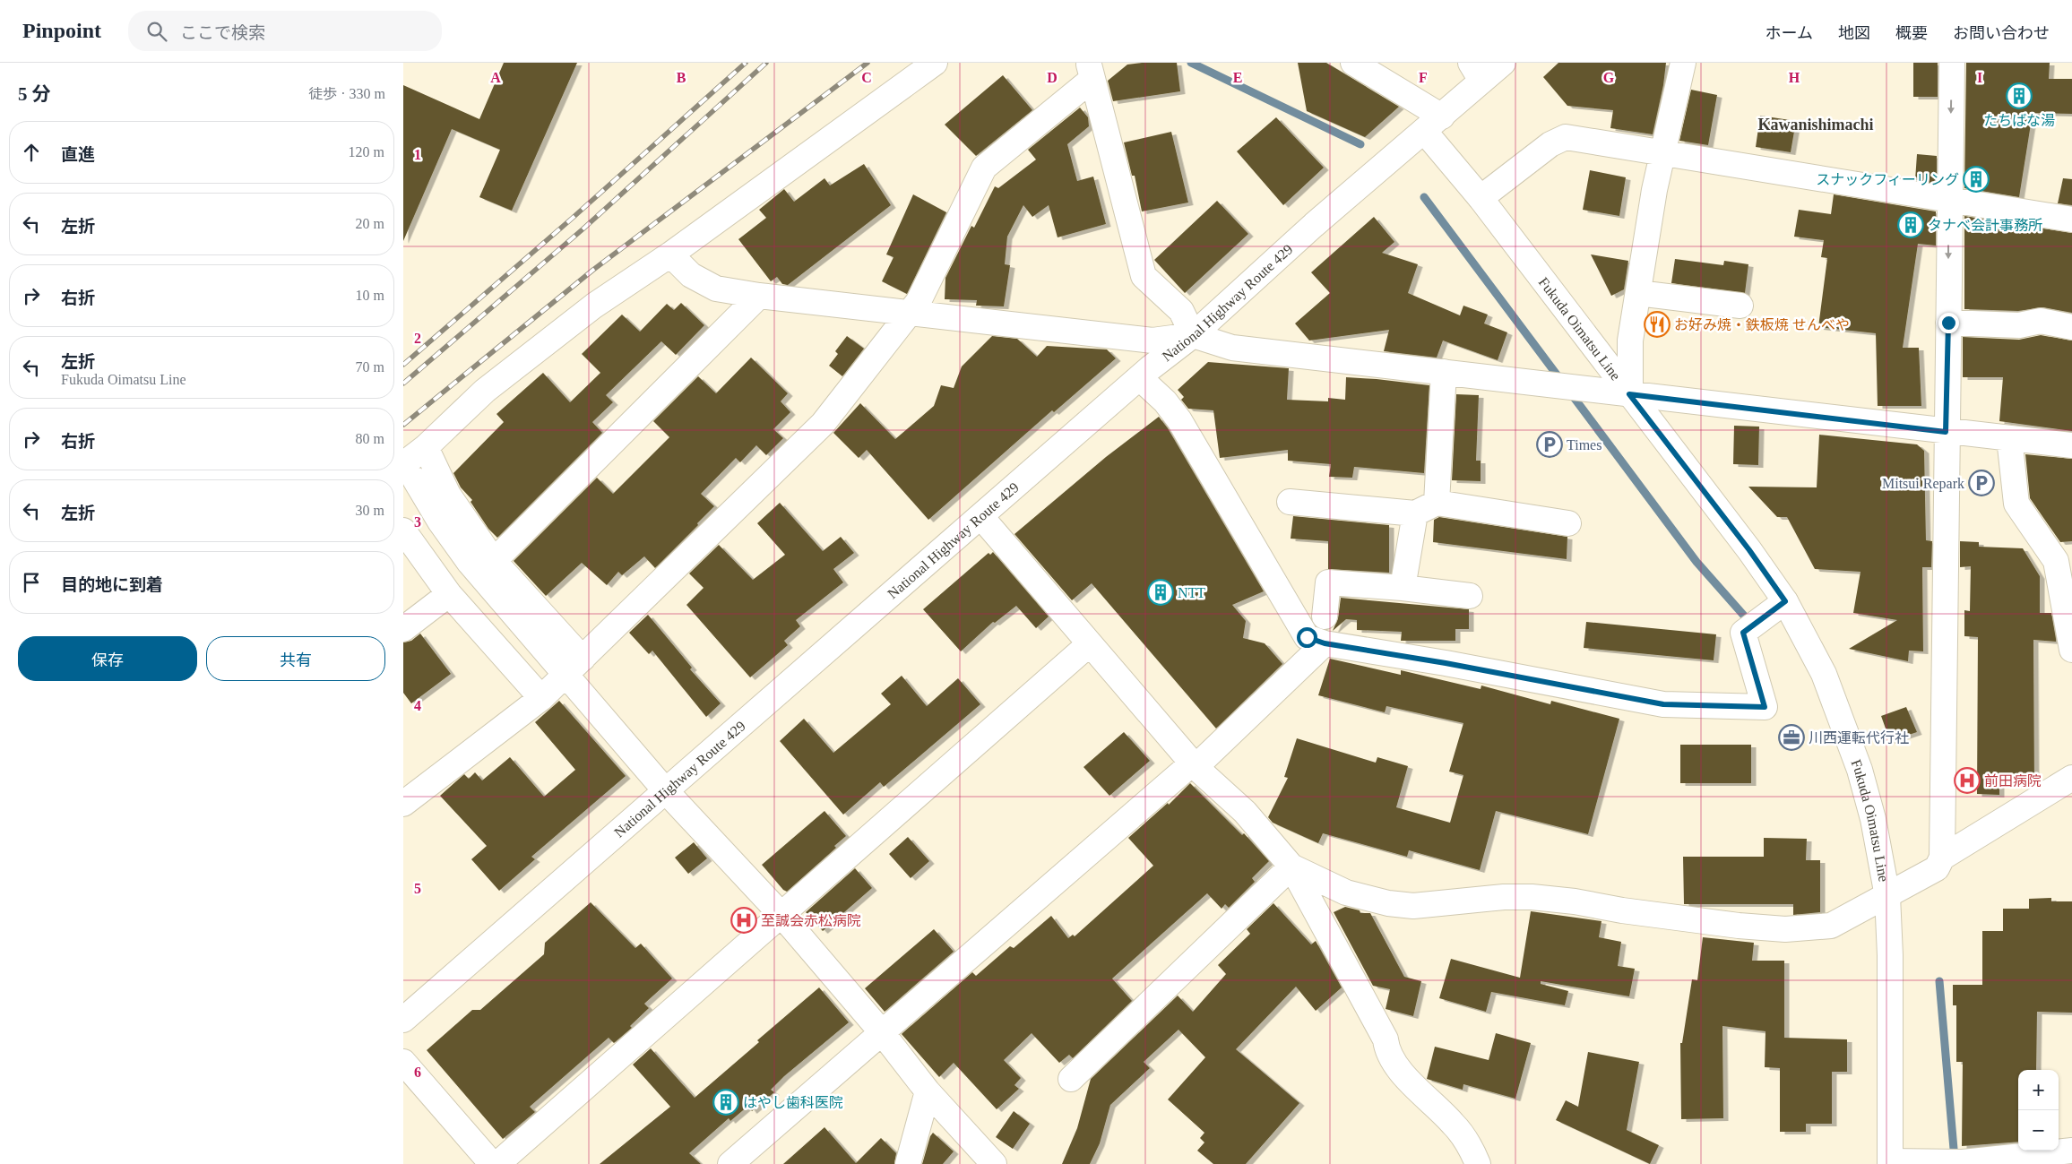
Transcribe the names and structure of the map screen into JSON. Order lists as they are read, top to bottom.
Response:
{
  "streets": {
    "main road": ["National Highway Route 429", "Fukuda Oimatsu Line"]
  },
  "crossings": [
    ["National Highway Route 429", "Fukuda Oimatsu Line"]
  ],
  "districts": ["Kawanishimachi"],
  "places": {
    "building": [
      "たちばな湯",
      "スナックフィーリング",
      "タナベ会計事務所",
      "NTT",
      "はやし歯科医院"
    ],
    "restaurant": ["お好み焼・鉄板焼 せんべや"],
    "parking": ["Times", "Mitsui Repark"],
    "office": ["川西運転代行社"],
    "hospital": ["前田病院", "至誠会赤松病院"]
  },
  "page": {
    "header": "Pinpoint",
    "search": "ここで検索",
    "nav": [
      "ホーム",
      "地図",
      "概要",
      "お問い合わせ"
    ],
    "heading": ["5 分", "徒歩 · 330 m"],
    "list": [
      ["直進", "120 m"],
      ["左折", "20 m"],
      ["右折", "10 m"],
      ["左折", "Fukuda Oimatsu Line", "70 m"],
      ["右折", "80 m"],
      ["左折", "30 m"],
      "目的地に到着"
    ],
    "buttons": ["保存", "共有"],
    "map_buttons": ["+", "−"]
  },
  "grid": {
    "columns": [
      "A",
      "B",
      "C",
      "D",
      "E",
      "F",
      "G",
      "H",
      "I"
    ],
    "rows": [
      "1",
      "2",
      "3",
      "4",
      "5",
      "6"
    ]
  }
}
